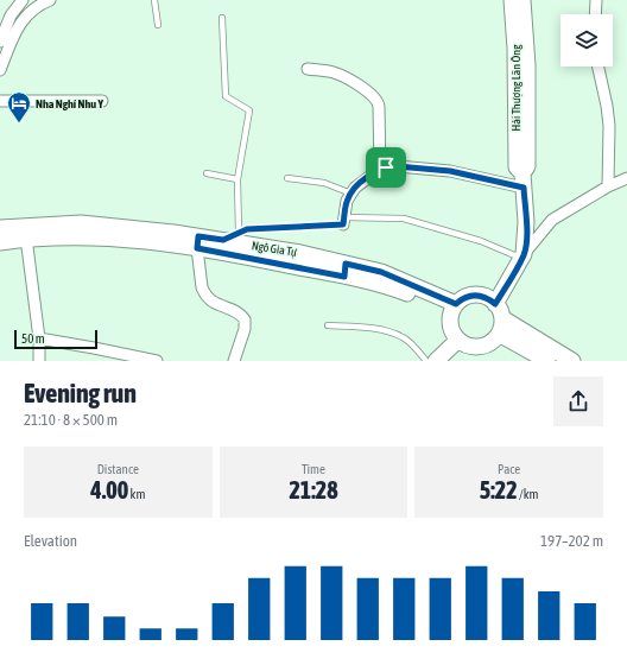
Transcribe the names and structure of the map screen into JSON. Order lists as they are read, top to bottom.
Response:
{
  "streets": {
    "main road": ["Hải Thượng Lãn Ông", "Ngô Gia Tự"]
  },
  "crossings": [
    ["Hải Thượng Lãn Ông", "Ngô Gia Tự"]
  ],
  "places": {
    "hotel": ["Nha Nghí Nhu Y"]
  },
  "scale_bar": "50 m",
  "page": {
    "scale": "50 m",
    "heading": ["Evening run", "21:10 · 8 × 500 m"],
    "stats": [
      ["Distance", "4.00 km"],
      ["Time", "21:28"],
      ["Pace", "5:22 /km"]
    ],
    "chart": ["Elevation", "197–202 m"]
  }
}
